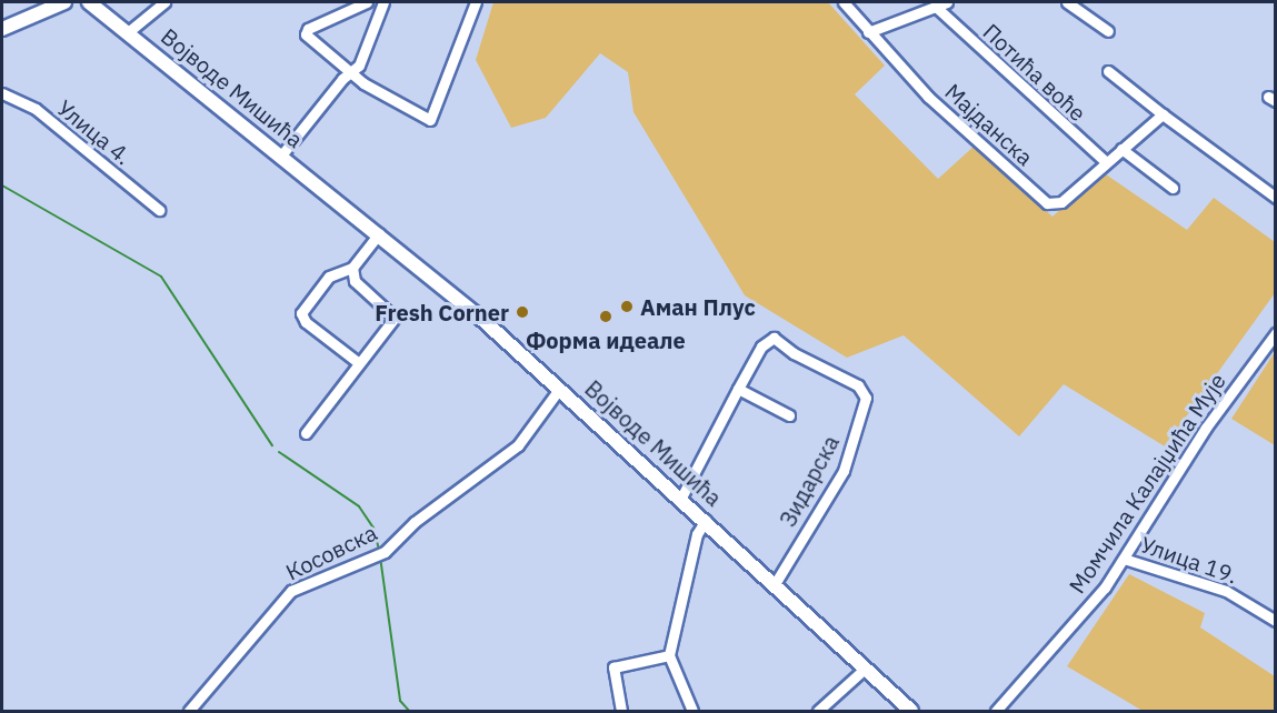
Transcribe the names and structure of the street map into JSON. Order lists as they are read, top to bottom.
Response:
{
  "streets": {
    "main road": ["Војводе Мишића"],
    "street": [
      "Потића воће",
      "Мајданска",
      "Улица 4.",
      "Зидарска",
      "Момчила Калајџића Мује",
      "Косовска",
      "Улица 19."
    ]
  },
  "crossings": [
    ["Потића воће", "Мајданска"],
    ["Војводе Мишића", "Зидарска"],
    ["Војводе Мишића", "Косовска"],
    ["Момчила Калајџића Мује", "Улица 19."]
  ],
  "places": ["Аман Плус", "Fresh Corner", "Форма идеале"]
}
